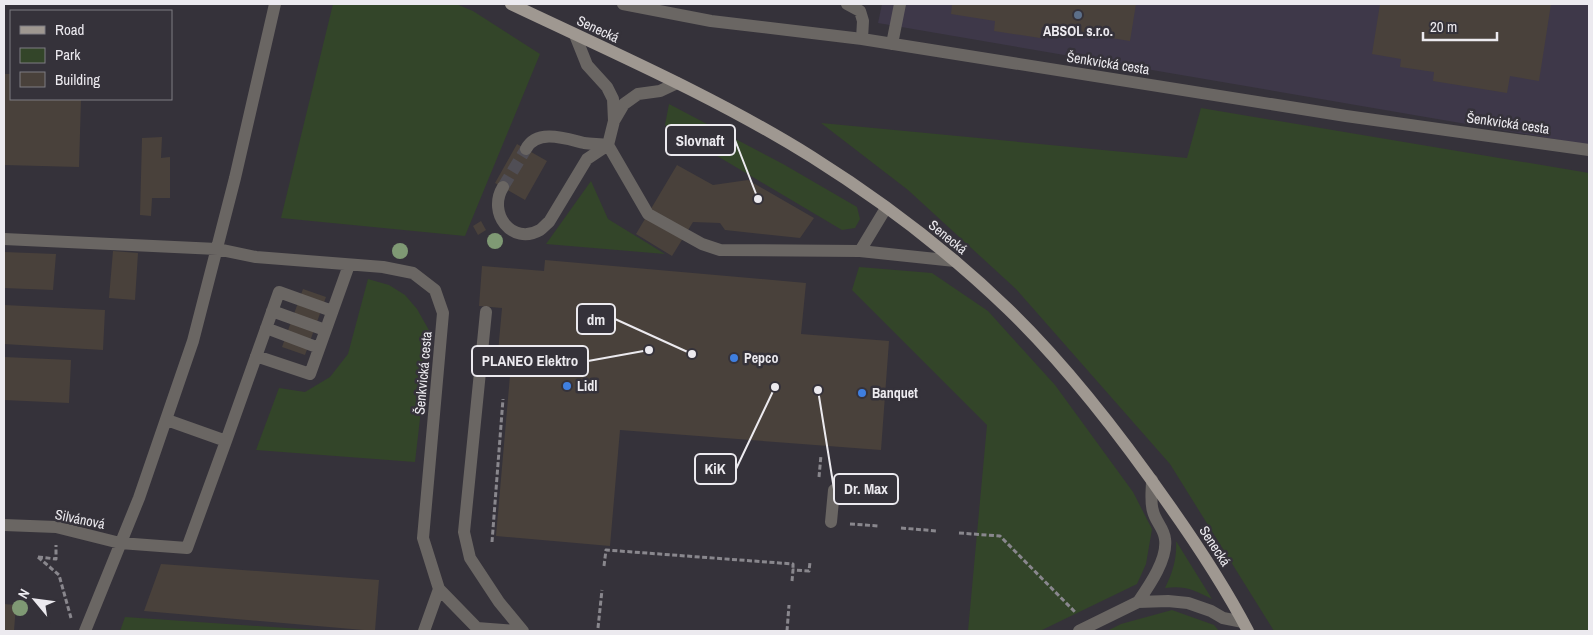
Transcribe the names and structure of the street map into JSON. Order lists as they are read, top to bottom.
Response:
{
  "streets": {
    "main road": ["Senecká"],
    "street": ["Šenkvická cesta", "Silvánová"]
  },
  "places": [
    "ABSOL s.r.o.",
    "Slovnaft",
    "PLANEO Elektro",
    "dm",
    "Pepco",
    "Lidl",
    "KiK",
    "Dr. Max",
    "Banquet"
  ],
  "legend": ["Road", "Park", "Building"],
  "scale_bar": "20 m",
  "north": "top left"
}
